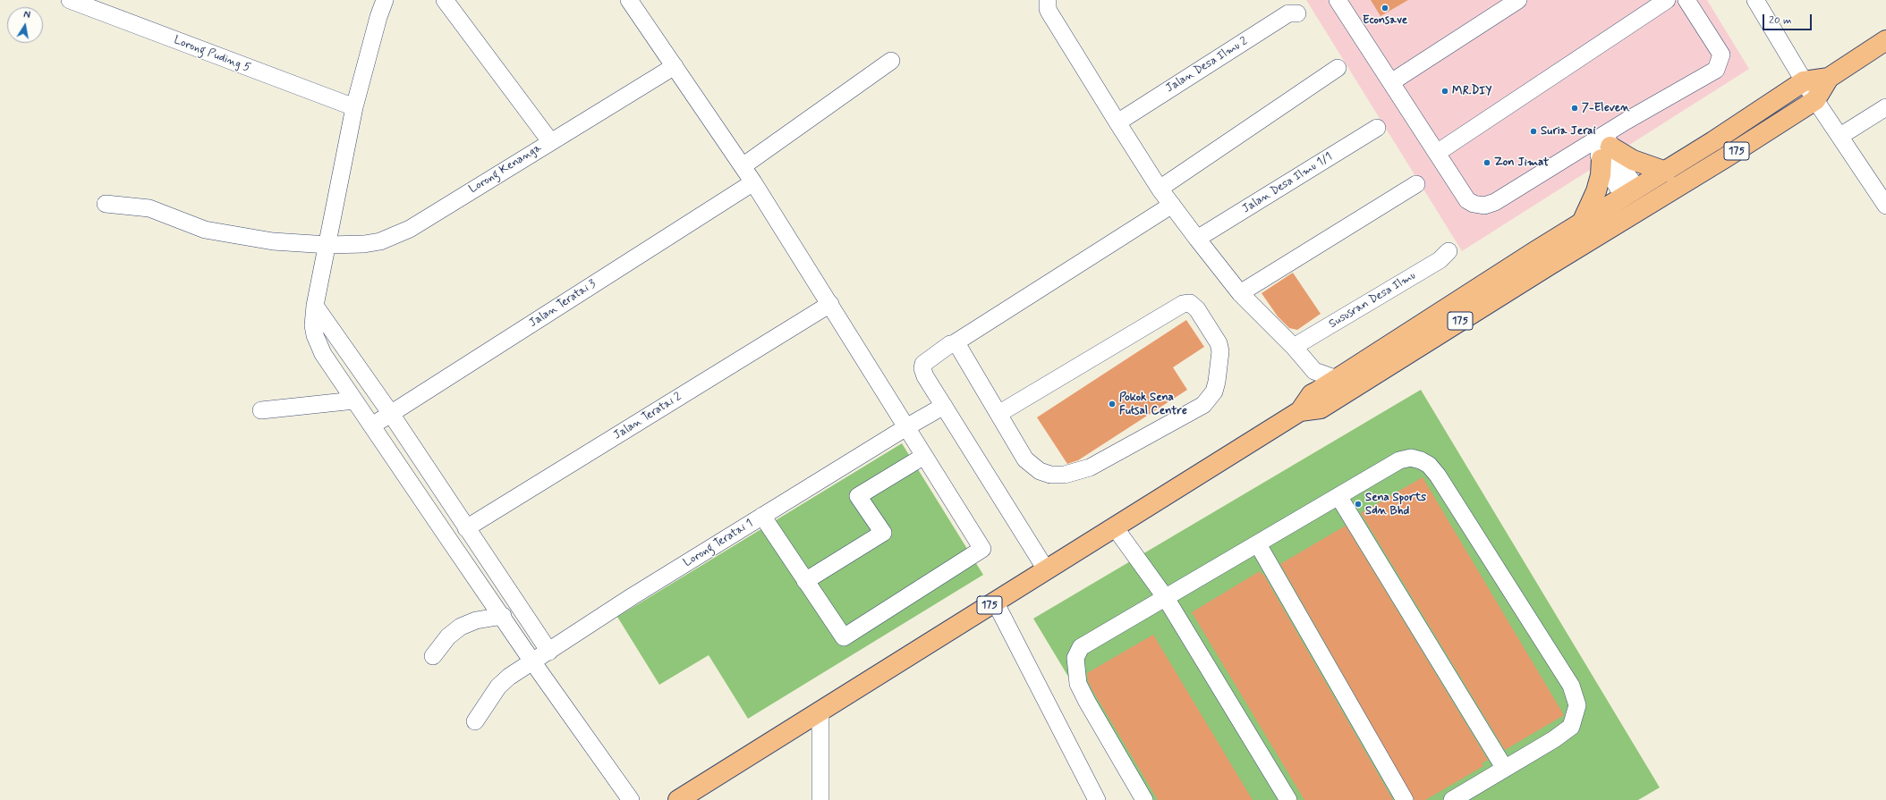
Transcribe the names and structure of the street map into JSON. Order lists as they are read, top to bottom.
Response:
{
  "streets": {
    "highway": ["175"],
    "street": [
      "Lorong Puding 5",
      "Jalan Desa Ilmu 2",
      "Lorong Kenanga",
      "Jalan Desa Ilmu 1/1",
      "Sususran Desa Ilmu",
      "Jalan Teratai 3",
      "Jalan Teratai 2",
      "Lorong Teratai 1"
    ]
  },
  "places": [
    "Econsave",
    "MR.DIY",
    "7-Eleven",
    "Suria Jerai",
    "Zon Jimat",
    "Pokok Sena Futsal Centre",
    "Sena Sports Sdn Bhd"
  ],
  "scale_bar": "20 m",
  "north": "top"
}
